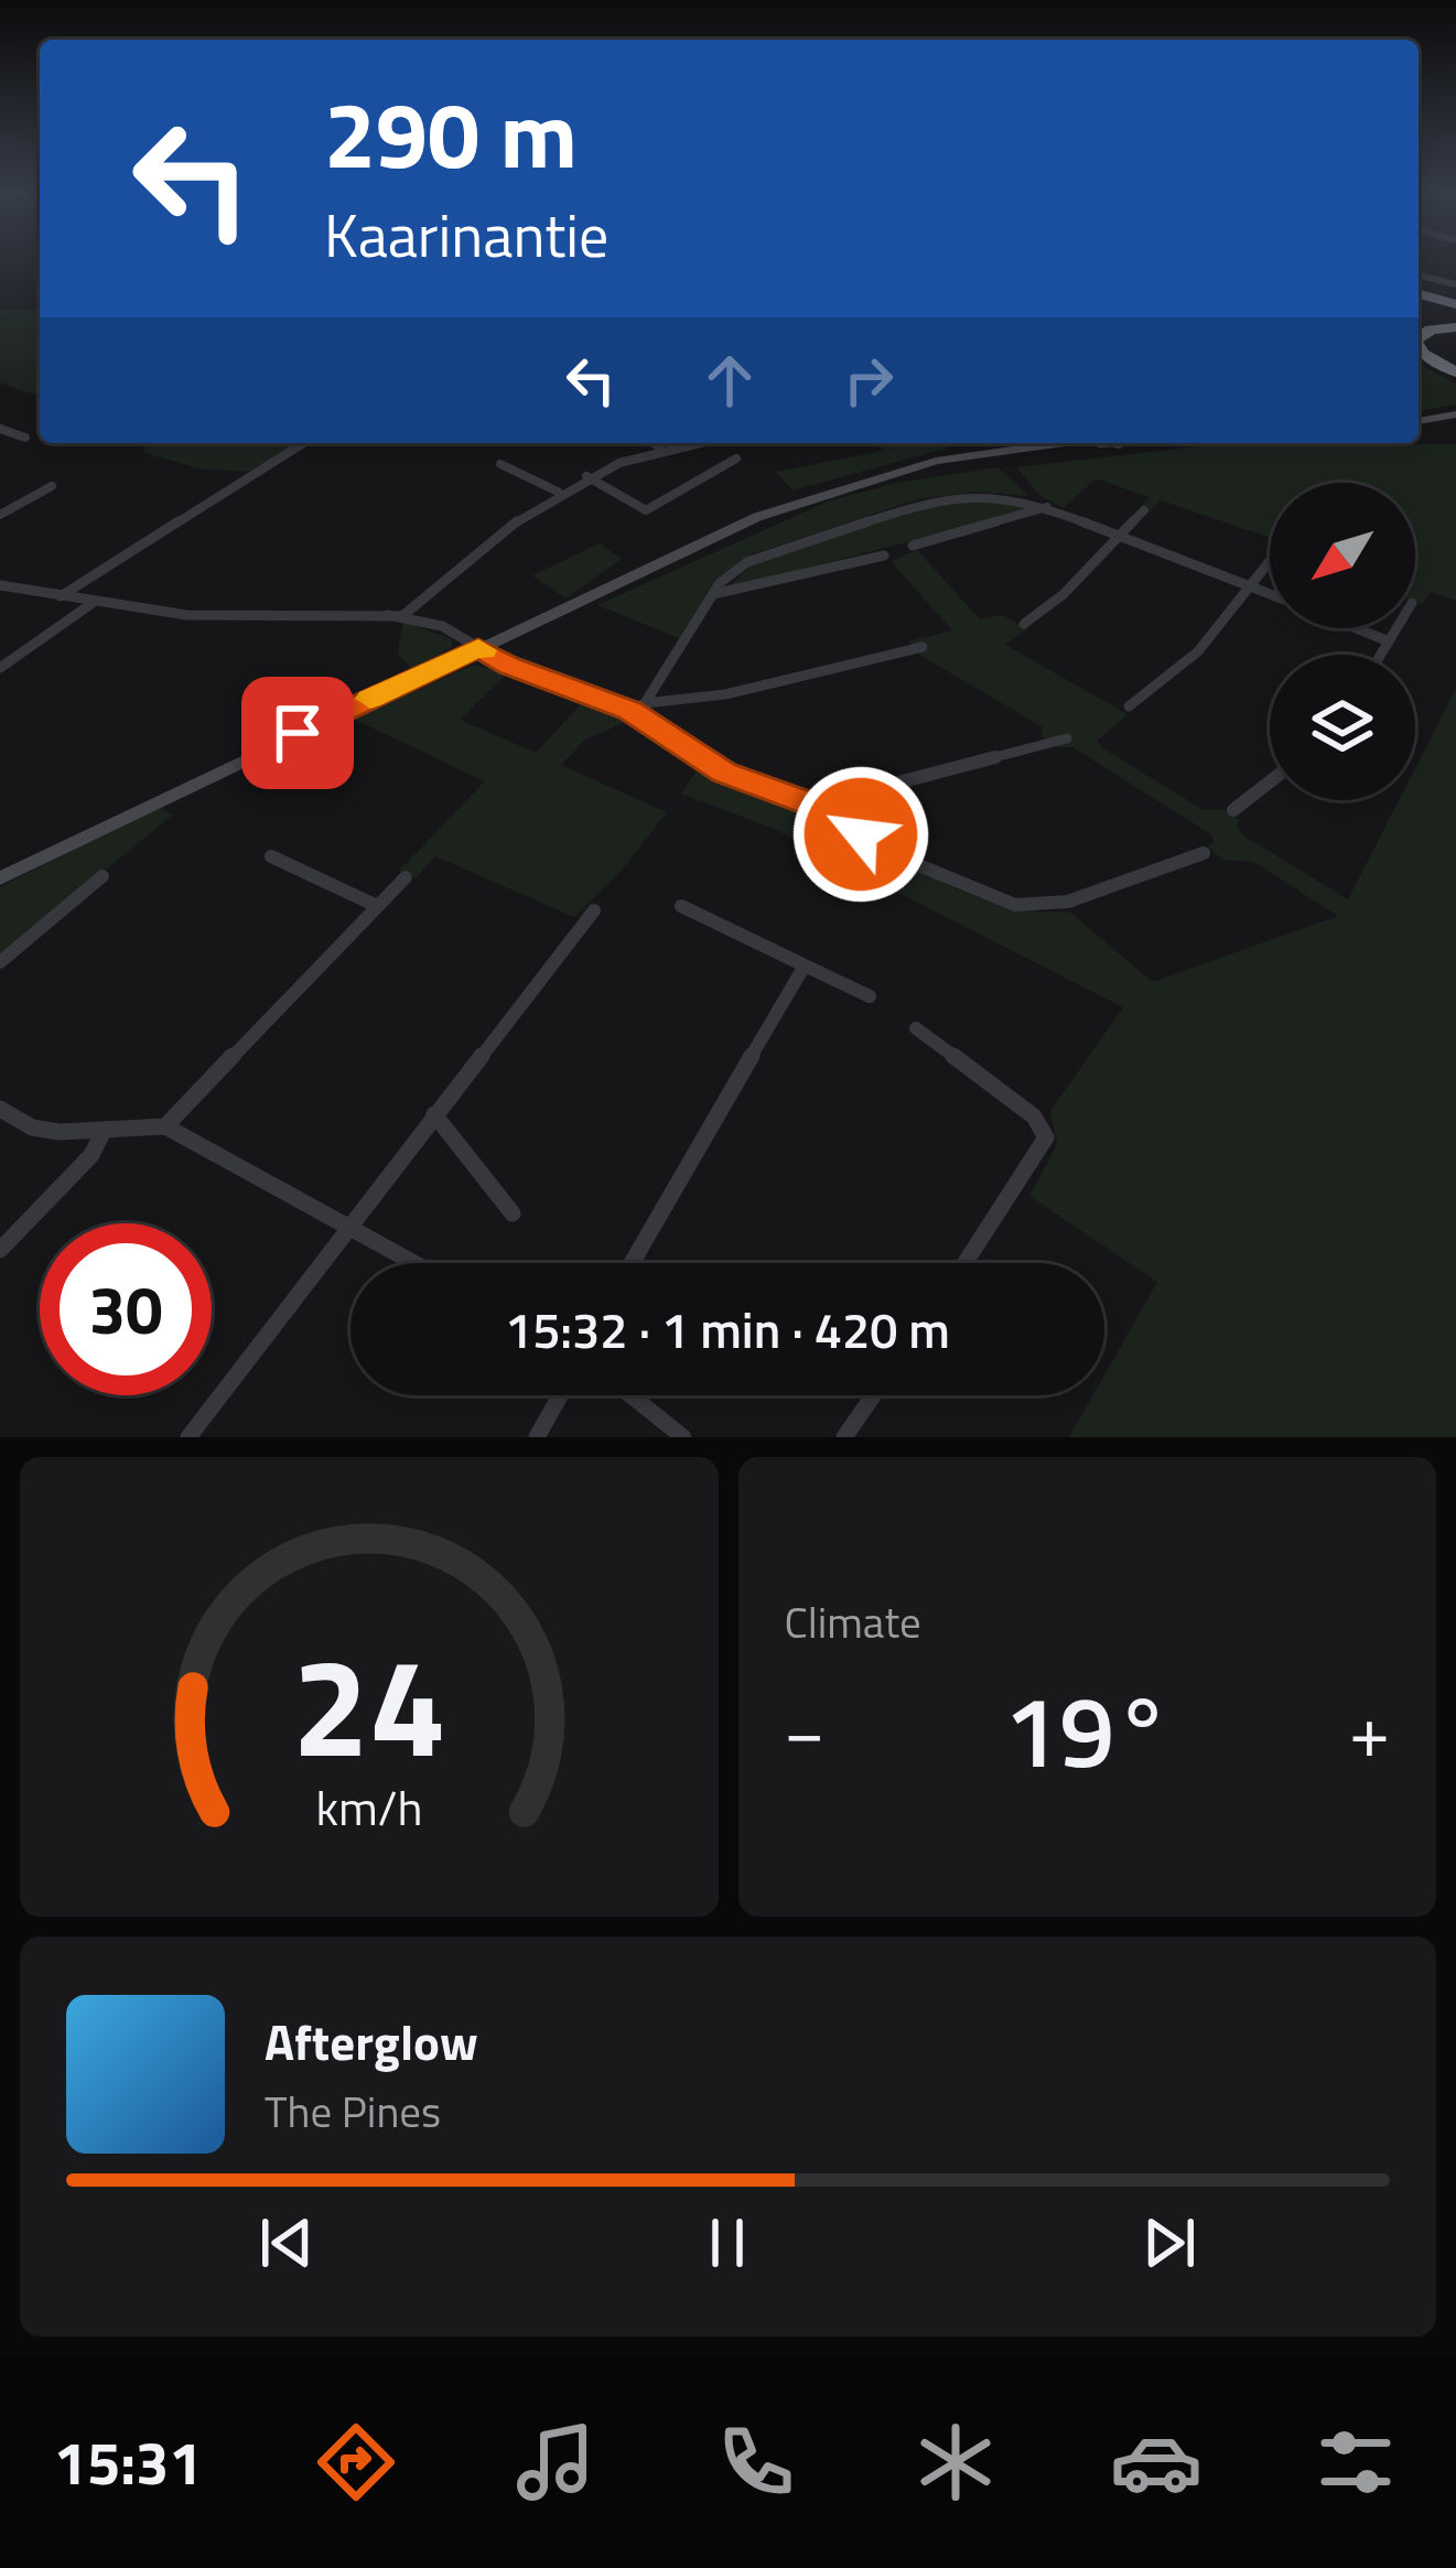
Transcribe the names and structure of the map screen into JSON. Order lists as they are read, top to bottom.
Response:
{
  "north": "bottom left",
  "page": {
    "turn": ["290 m", "Kaarinantie"],
    "limit": "30",
    "trip": "15:32 · 1 min · 420 m",
    "tile": "Climate",
    "heat": ["−", "19°", "+"],
    "song": ["Afterglow", "The Pines"],
    "tabs": "15:31",
    "gauge": ["24", "km/h"]
  }
}
